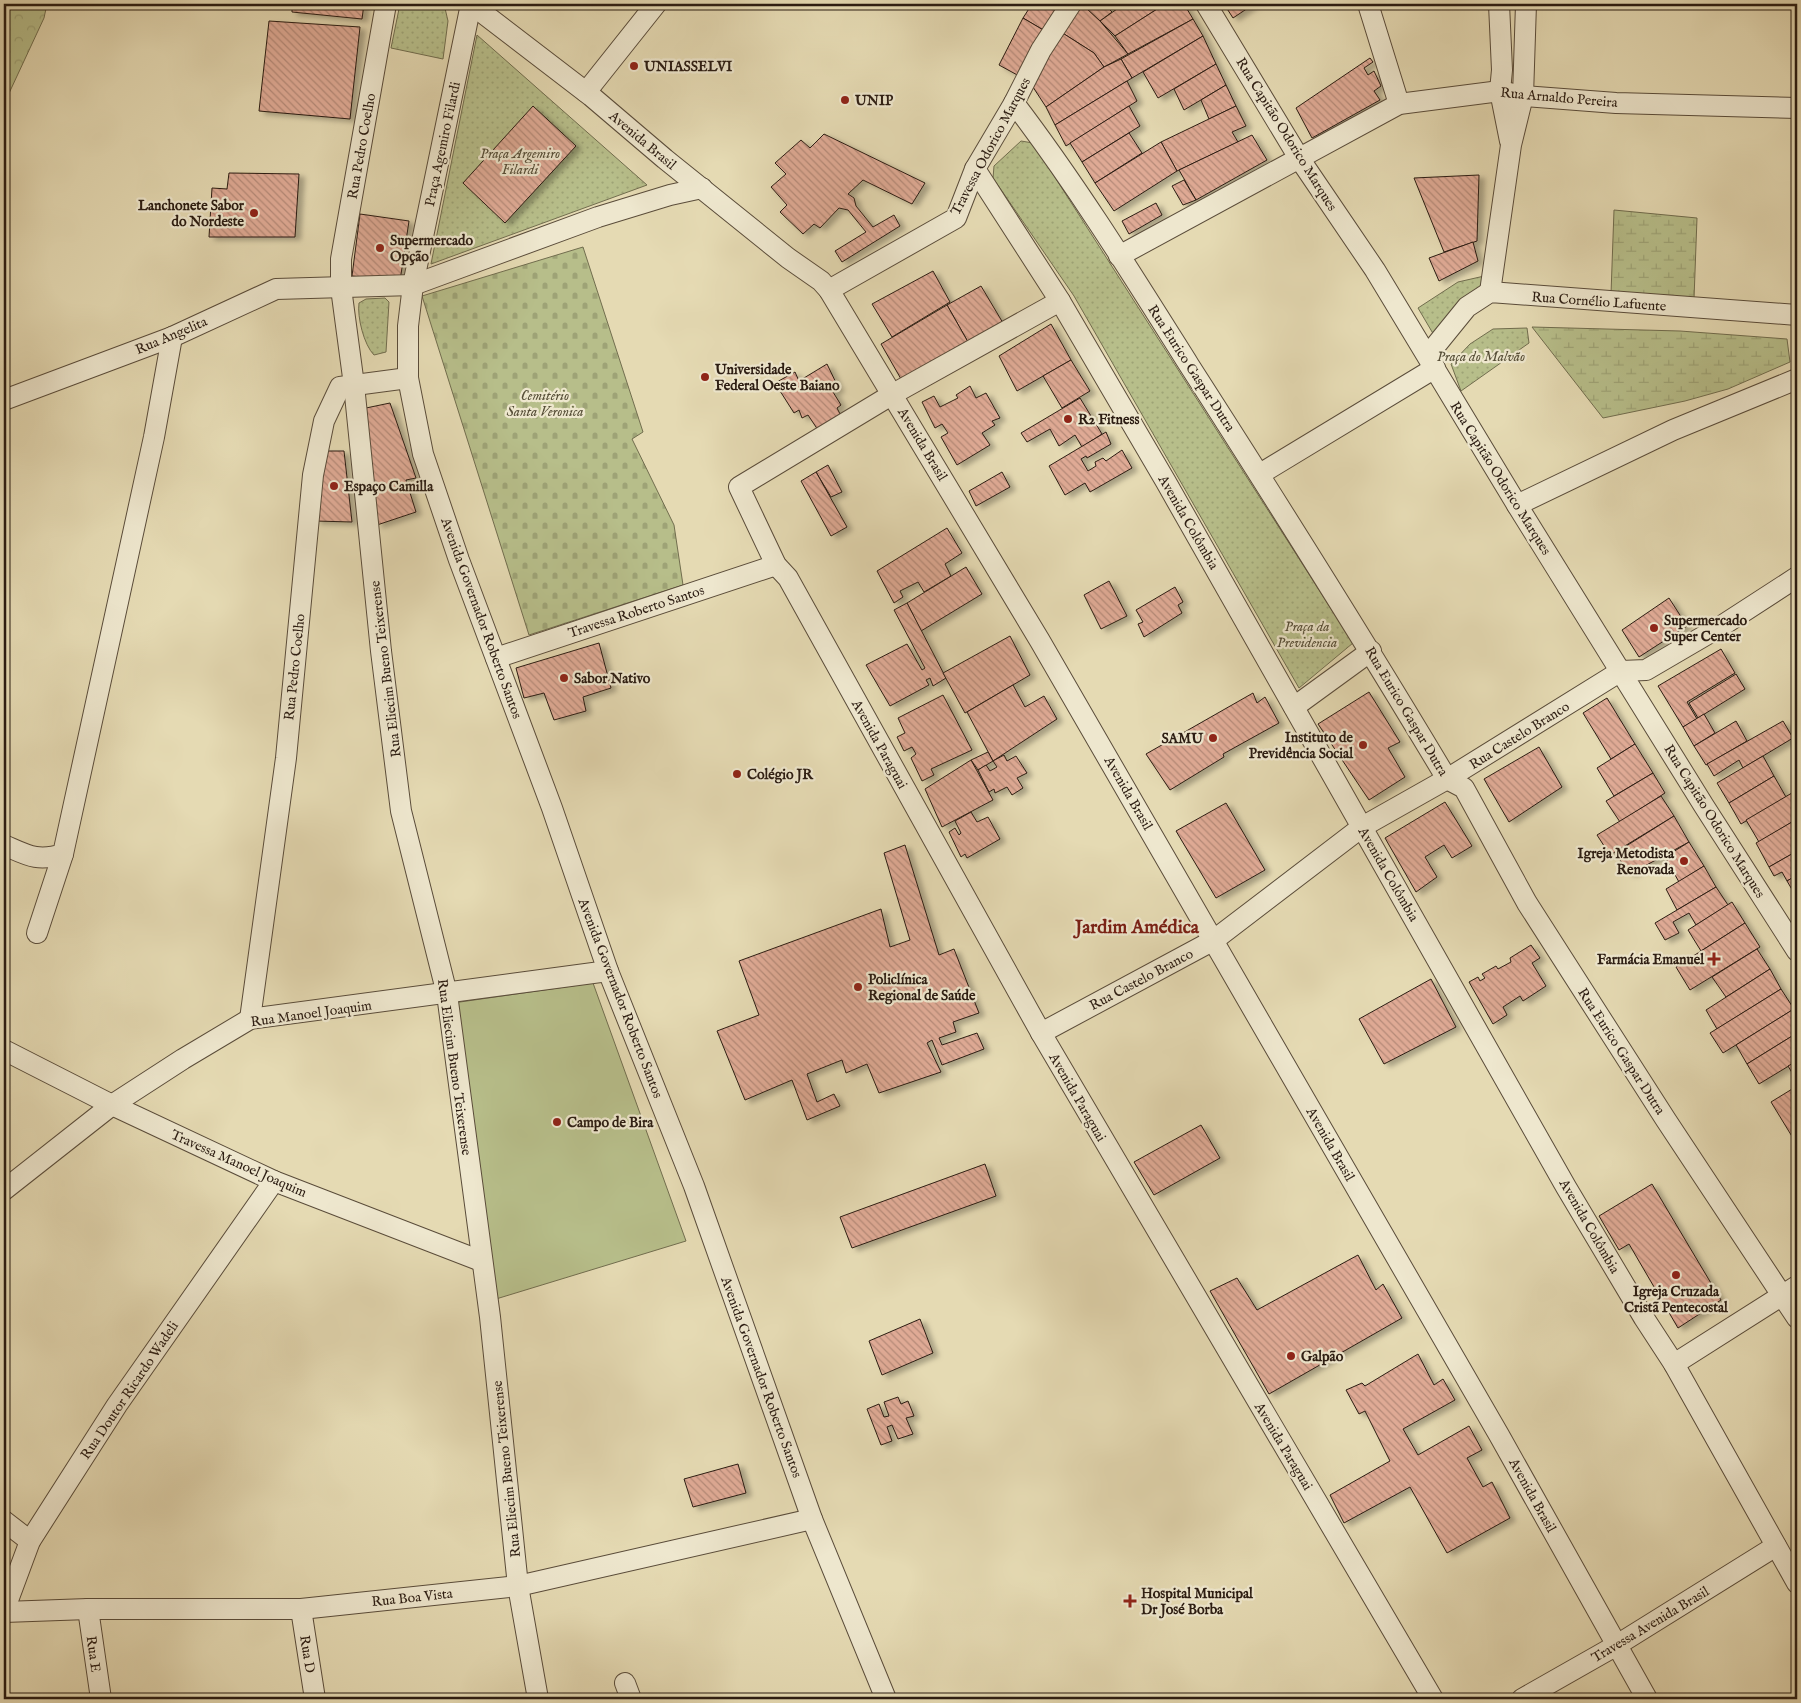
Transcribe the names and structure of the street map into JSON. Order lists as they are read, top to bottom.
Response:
{
  "streets": {
    "street": [
      "Rua Arnaldo Pereira",
      "Rua Capitão Odorico Marques",
      "Avenida Brasil",
      "Praça Agemiro Filardi",
      "Rua Pedro Coelho",
      "Travessa Odorico Marques",
      "Rua Cornélio Lafuente",
      "Rua Angelita",
      "Rua Eurico Gaspar Dutra",
      "Avenida Colômbia",
      "Travessa Roberto Santos",
      "Avenida Governador Roberto Santos",
      "Rua Eliecim Bueno Teixerense",
      "Rua Castelo Branco",
      "Avenida Paraguai",
      "Rua Manoel Joaquim",
      "Travessa Manoel Joaquim",
      "Rua Doutor Ricardo Wadeli",
      "Rua Boa Vista",
      "Travessa Avenida Brasil",
      "Rua E",
      "Rua D"
    ]
  },
  "crossings": [
    ["Rua Arnaldo Pereira", "Rua Capitão Odorico Marques"],
    ["Rua Arnaldo Pereira", "Rua Eurico Gaspar Dutra"],
    ["Rua Capitão Odorico Marques", "Rua Castelo Branco"],
    ["Avenida Brasil", "Praça Agemiro Filardi"],
    ["Avenida Brasil", "Travessa Odorico Marques"],
    ["Avenida Brasil", "Rua Angelita"],
    ["Avenida Brasil", "Rua Castelo Branco"],
    ["Avenida Brasil", "Avenida Paraguai"],
    ["Avenida Brasil", "Travessa Avenida Brasil"],
    ["Praça Agemiro Filardi", "Rua Angelita"],
    ["Praça Agemiro Filardi", "Avenida Governador Roberto Santos"],
    ["Rua Pedro Coelho", "Rua Angelita"],
    ["Rua Pedro Coelho", "Avenida Governador Roberto Santos"],
    ["Rua Pedro Coelho", "Rua Eliecim Bueno Teixerense"],
    ["Rua Pedro Coelho", "Rua Manoel Joaquim"],
    ["Travessa Odorico Marques", "Rua Eurico Gaspar Dutra"],
    ["Travessa Odorico Marques", "Avenida Colômbia"],
    ["Rua Angelita", "Avenida Governador Roberto Santos"],
    ["Rua Angelita", "Rua Eliecim Bueno Teixerense"],
    ["Rua Eurico Gaspar Dutra", "Rua Castelo Branco"],
    ["Avenida Colômbia", "Rua Castelo Branco"],
    ["Avenida Colômbia", "Travessa Avenida Brasil"],
    ["Travessa Roberto Santos", "Avenida Governador Roberto Santos"],
    ["Travessa Roberto Santos", "Avenida Paraguai"],
    ["Avenida Governador Roberto Santos", "Rua Manoel Joaquim"],
    ["Avenida Governador Roberto Santos", "Rua Boa Vista"],
    ["Rua Eliecim Bueno Teixerense", "Rua Manoel Joaquim"],
    ["Rua Eliecim Bueno Teixerense", "Travessa Manoel Joaquim"],
    ["Rua Eliecim Bueno Teixerense", "Rua Boa Vista"],
    ["Rua Castelo Branco", "Avenida Paraguai"],
    ["Rua Manoel Joaquim", "Travessa Manoel Joaquim"],
    ["Travessa Manoel Joaquim", "Rua Doutor Ricardo Wadeli"],
    ["Rua Doutor Ricardo Wadeli", "Rua Boa Vista"],
    ["Rua Boa Vista", "Rua E"],
    ["Rua Boa Vista", "Rua D"]
  ],
  "districts": ["Jardim Amédica"],
  "parks": [
    "Praça Argemiro Filardi",
    "Praça do Malvão",
    "Cemitério Santa Veronica",
    "Praça da Previdencia"
  ],
  "places": {
    "other": [
      "UNIASSELVI",
      "UNIP",
      "Lanchonete Sabor do Nordeste",
      "Supermercado Opção",
      "Universidade Federal Oeste Baiano",
      "R2 Fitness",
      "Espaço Camilla",
      "Supermercado Super Center",
      "Sabor Nativo",
      "SAMU",
      "Instituto de Previdência Social",
      "Colégio JR",
      "Igreja Metodista Renovada",
      "Policlínica Regional de Saúde",
      "Campo de Bira",
      "Igreja Cruzada Cristã Pentecostal",
      "Galpão"
    ],
    "health": ["Farmácia Emanuel", "Hospital Municipal Dr José Borba"]
  }
}
